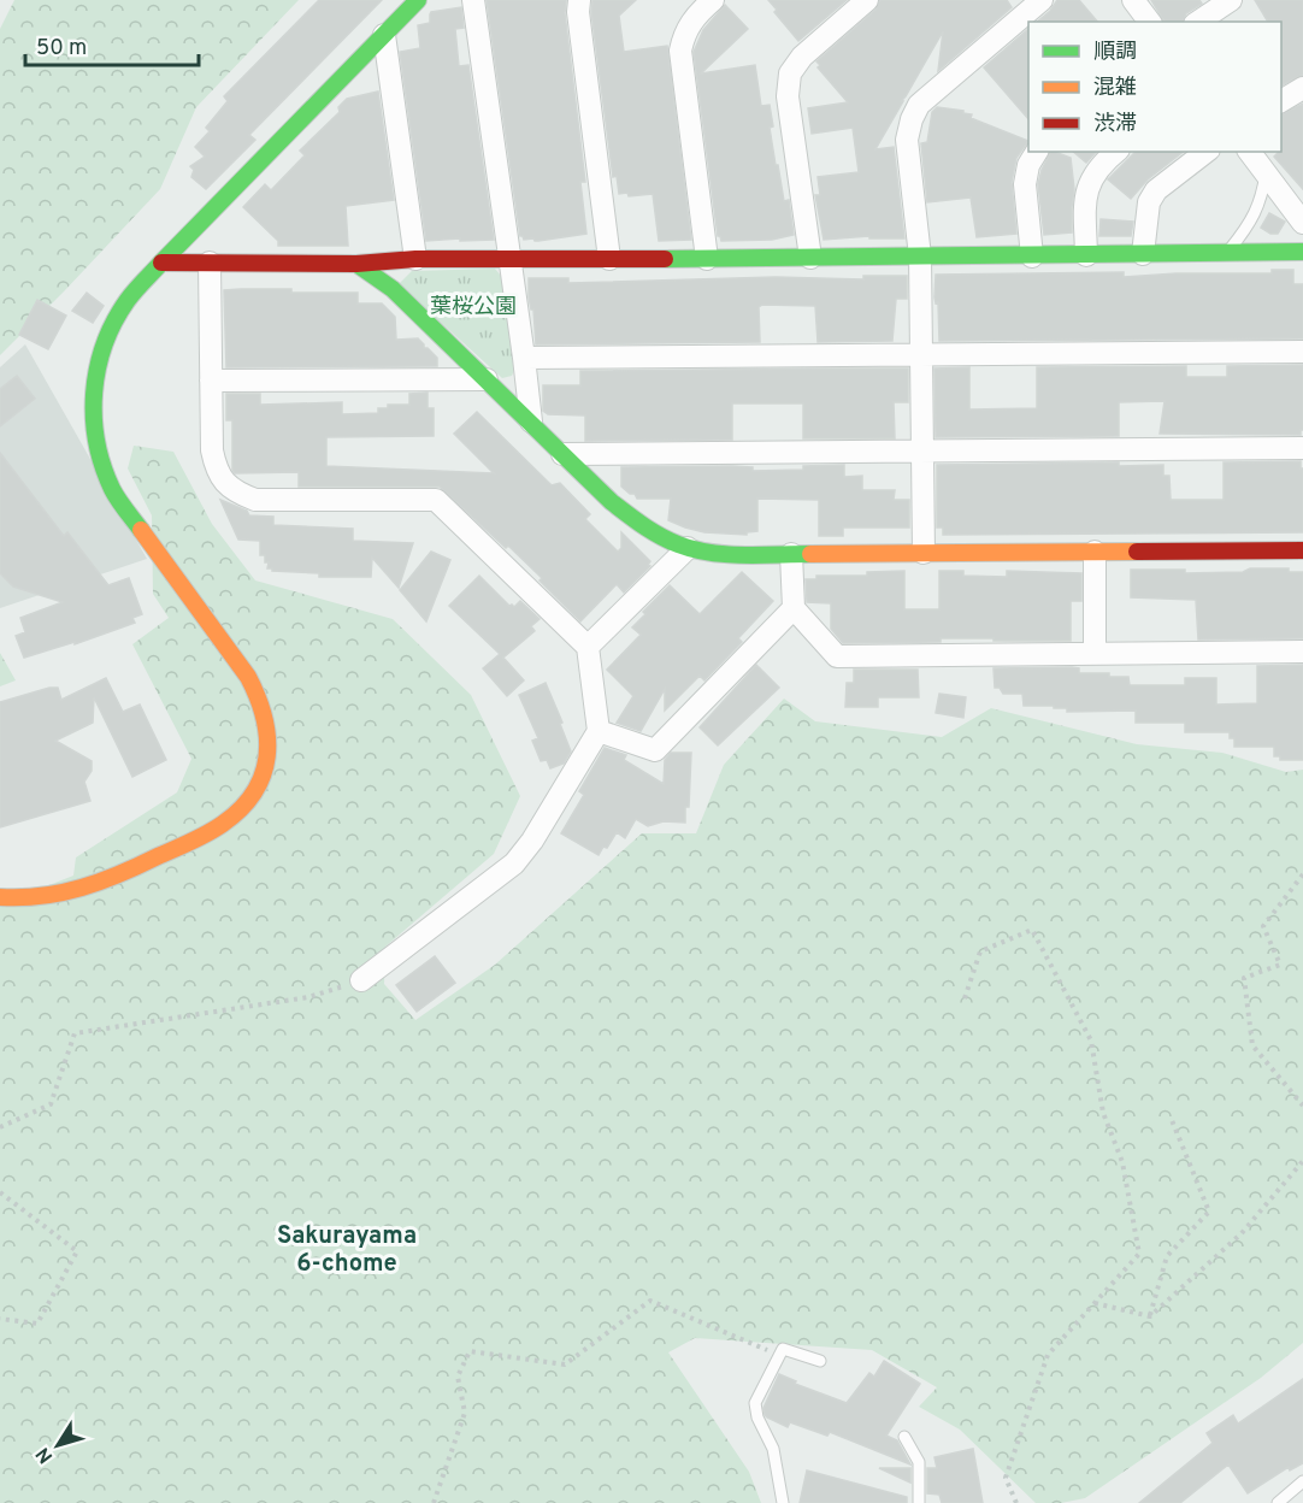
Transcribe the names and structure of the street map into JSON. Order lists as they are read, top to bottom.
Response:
{
  "districts": ["Sakurayama 6-chome"],
  "parks": ["葉桜公園"],
  "legend": ["順調", "混雑", "渋滞"],
  "scale_bar": "50 m",
  "north": "bottom left"
}
